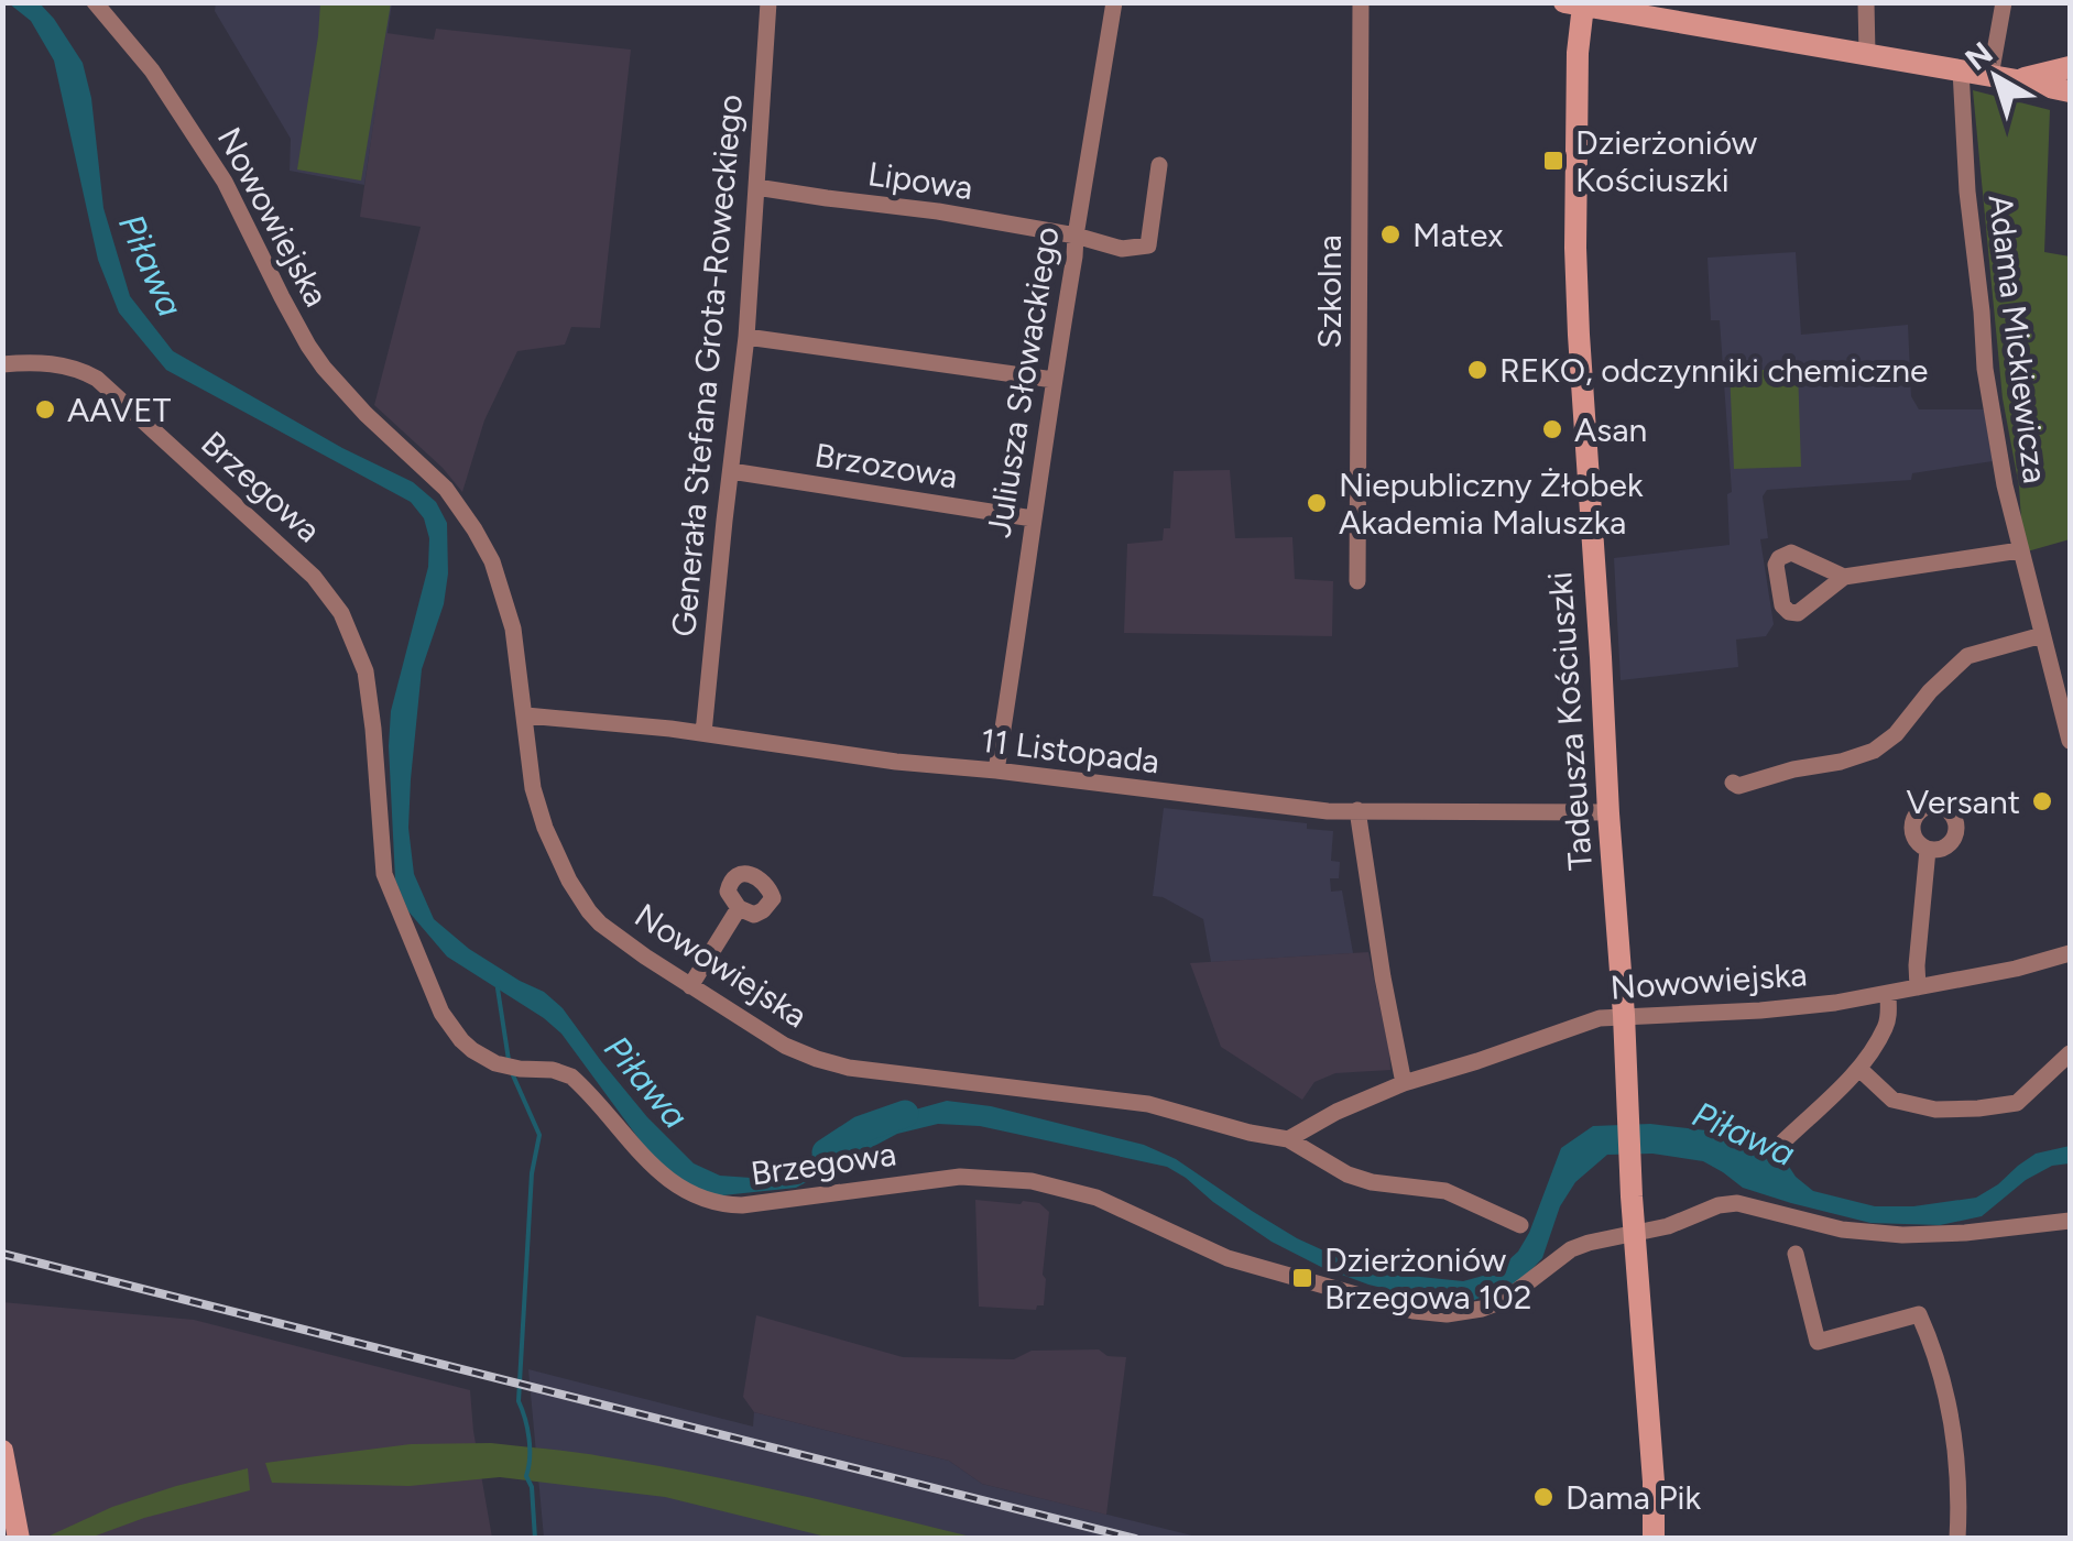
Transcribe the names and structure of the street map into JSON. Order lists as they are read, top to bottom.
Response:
{
  "streets": {
    "street": [
      "Lipowa",
      "Nowowiejska",
      "Szkolna",
      "Adama Mickiewicza",
      "Generała Stefana Grota-Roweckiego",
      "Juliusza Słowackiego",
      "Brzozowa",
      "Brzegowa",
      "Tadeusza Kościuszki",
      "11 Listopada"
    ]
  },
  "crossings": [
    ["Lipowa", "Generała Stefana Grota-Roweckiego"],
    ["Lipowa", "Juliusza Słowackiego"],
    ["Nowowiejska", "Tadeusza Kościuszki"],
    ["Nowowiejska", "11 Listopada"],
    ["Generała Stefana Grota-Roweckiego", "Brzozowa"],
    ["Generała Stefana Grota-Roweckiego", "11 Listopada"],
    ["Juliusza Słowackiego", "Brzozowa"],
    ["Juliusza Słowackiego", "11 Listopada"],
    ["Brzegowa", "Tadeusza Kościuszki"],
    ["Tadeusza Kościuszki", "11 Listopada"]
  ],
  "water": ["Piława"],
  "places": {
    "transit": ["Dzierżoniów Kościuszki", "Dzierżoniów Brzegowa 102"],
    "other": [
      "Matex",
      "REKO, odczynniki chemiczne",
      "AAVET",
      "Asan",
      "Niepubliczny Żłobek Akademia Maluszka",
      "Versant",
      "Dama Pik"
    ]
  },
  "north": "top left"
}
